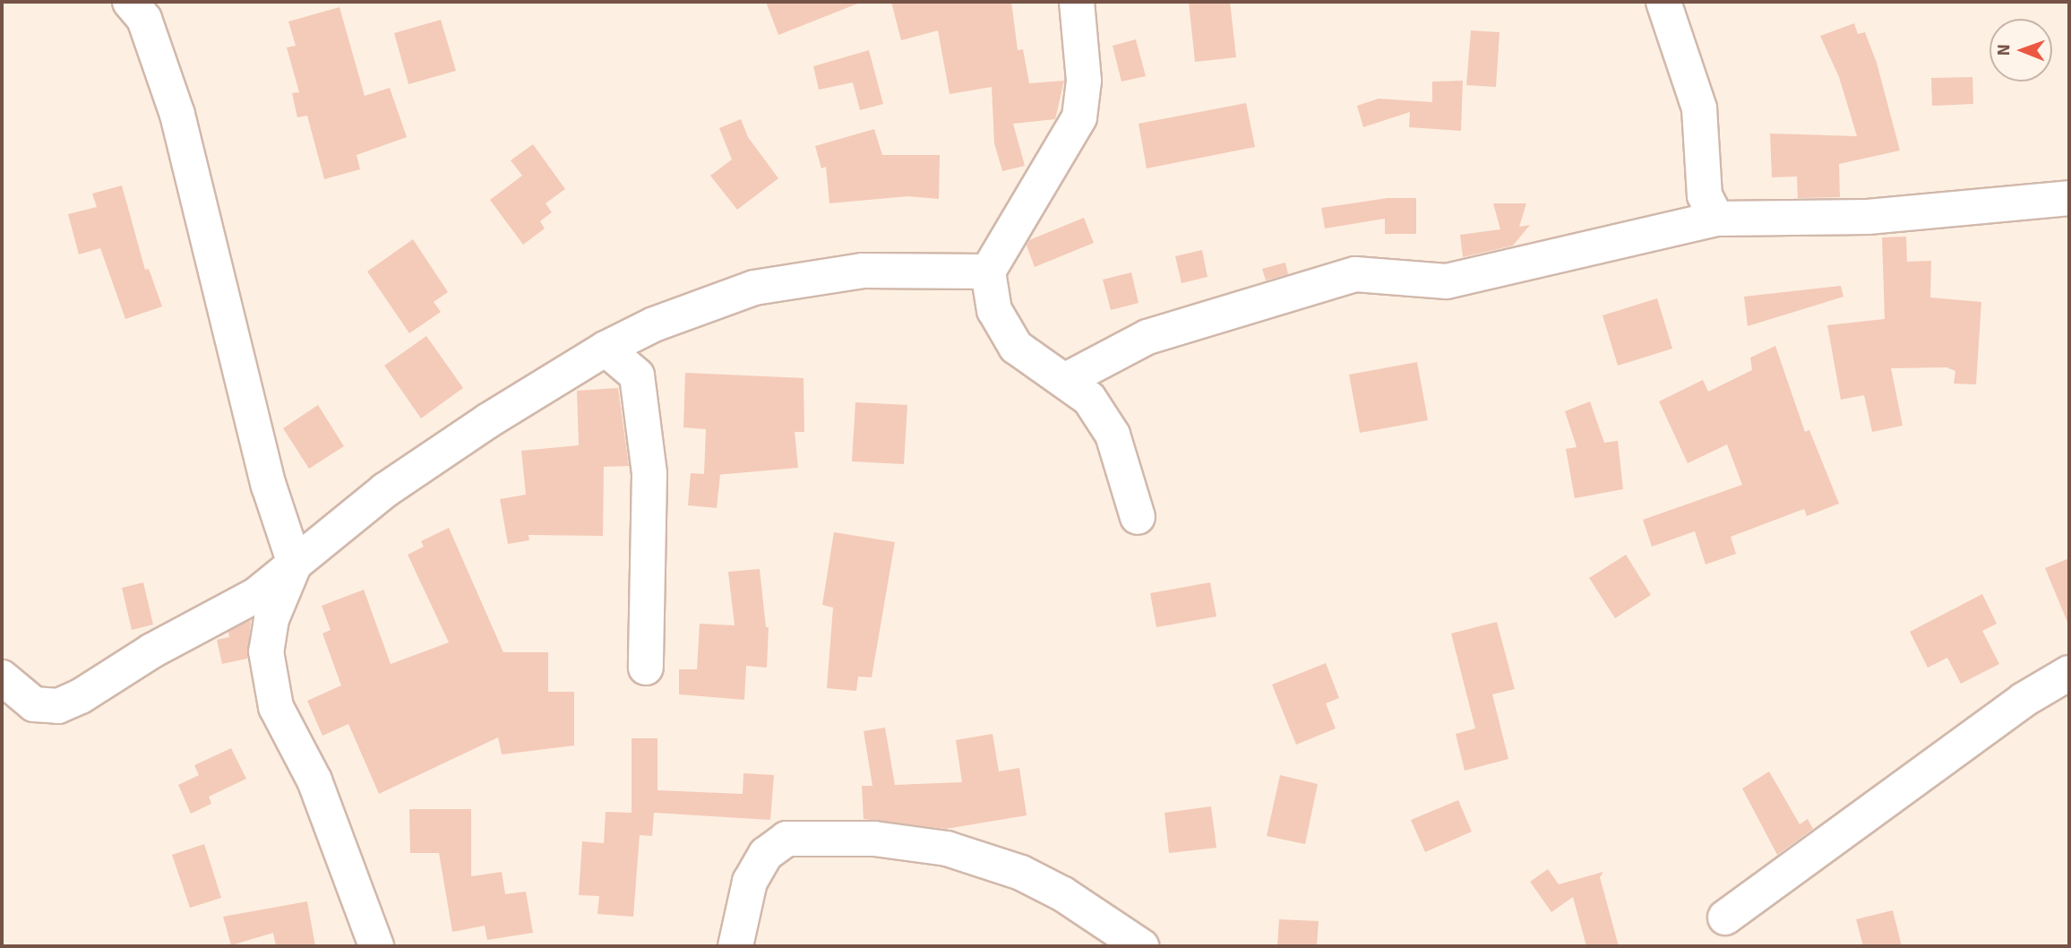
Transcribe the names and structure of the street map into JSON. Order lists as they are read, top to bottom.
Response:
{
  "north": "left"
}
